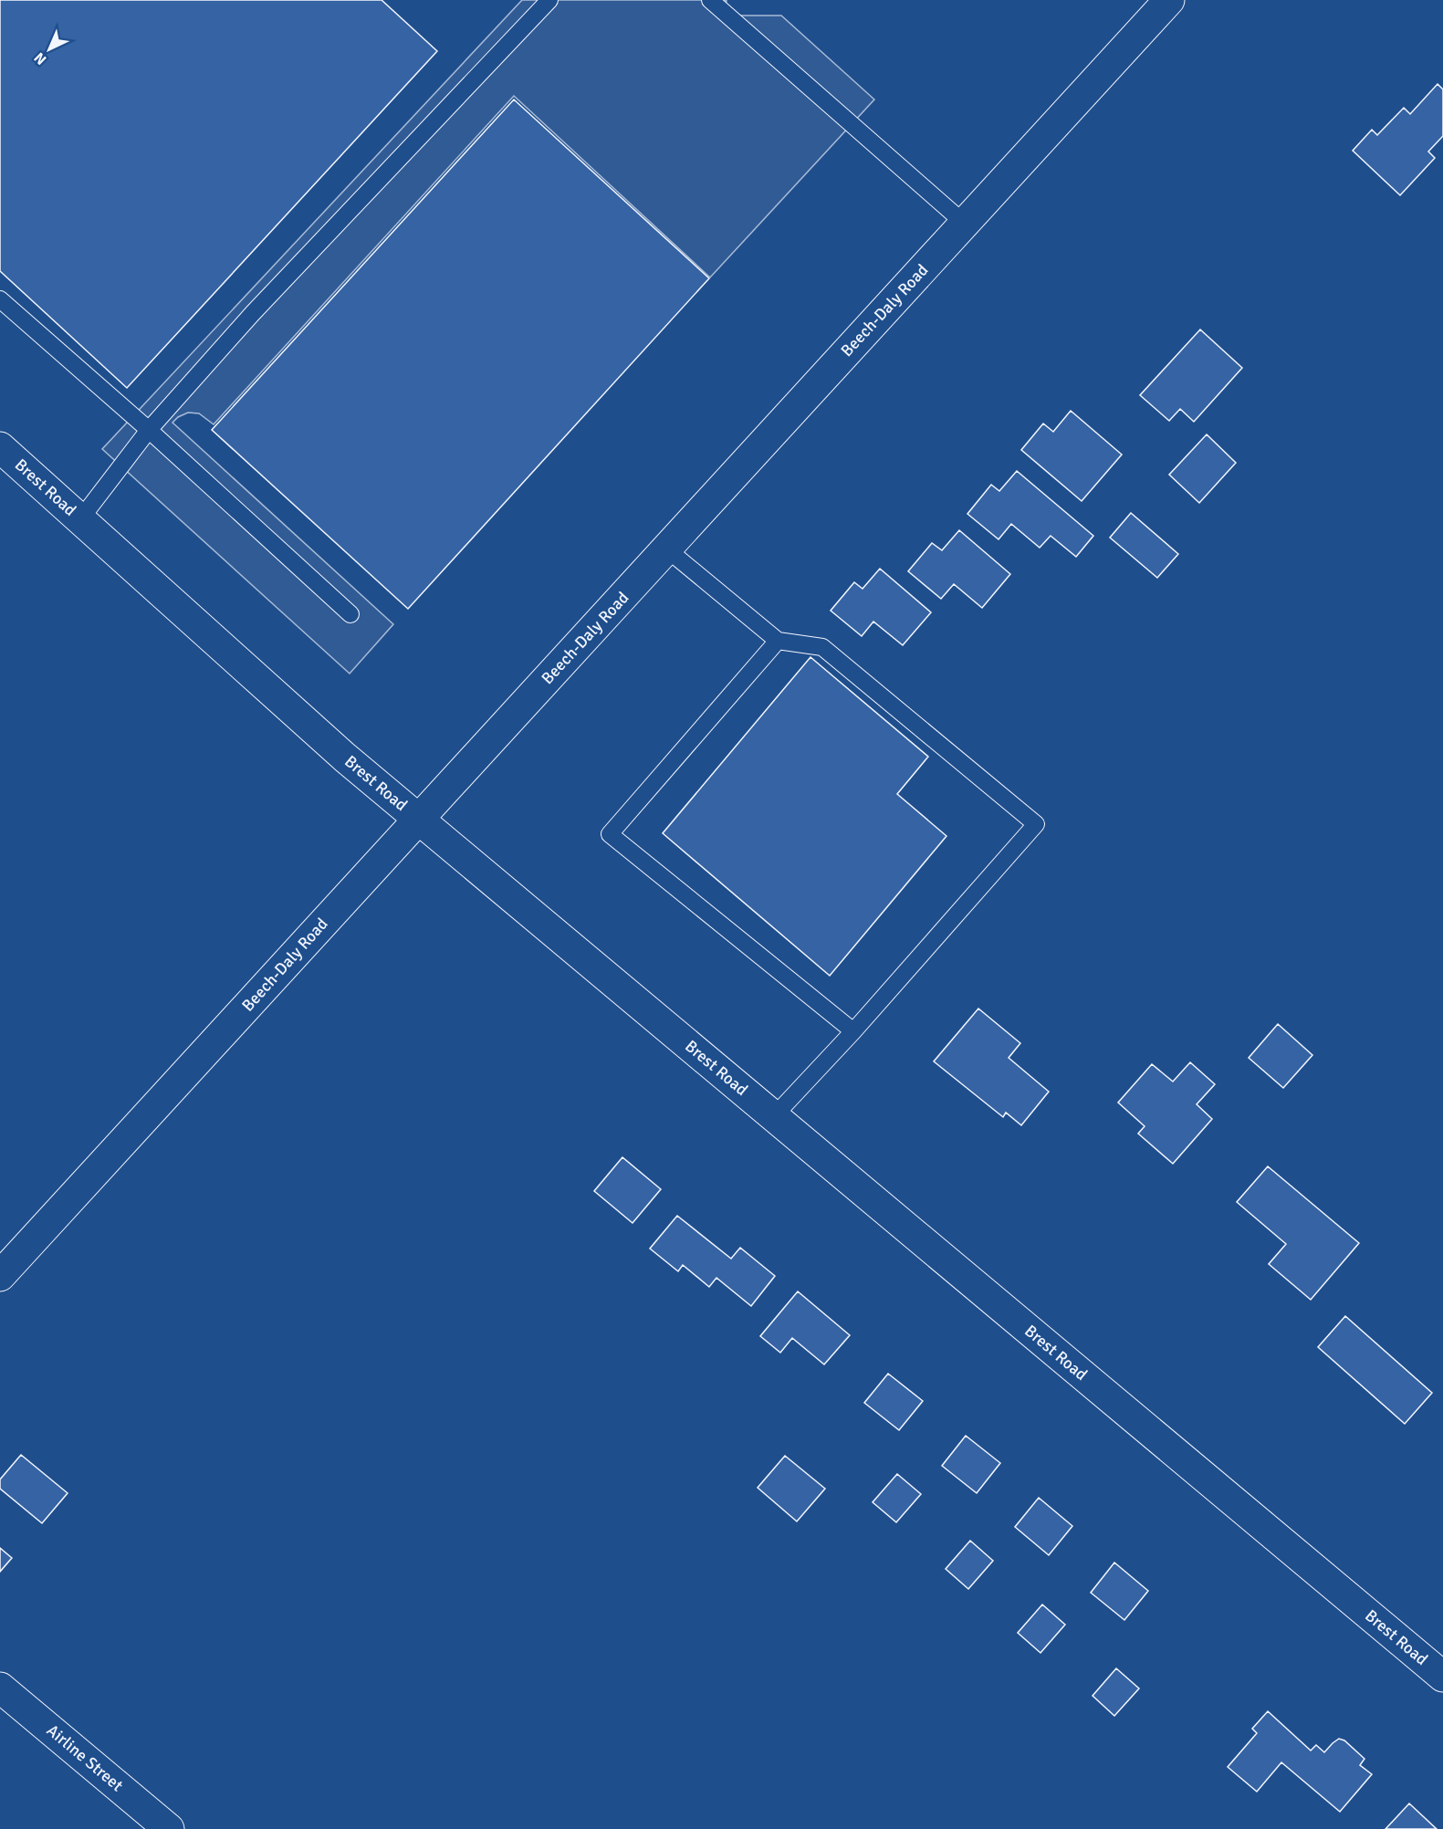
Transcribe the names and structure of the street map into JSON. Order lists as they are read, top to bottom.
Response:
{
  "streets": {
    "street": ["Beech-Daly Road", "Brest Road", "Airline Street"]
  },
  "crossings": [
    ["Beech-Daly Road", "Brest Road"]
  ],
  "north": "bottom left"
}
